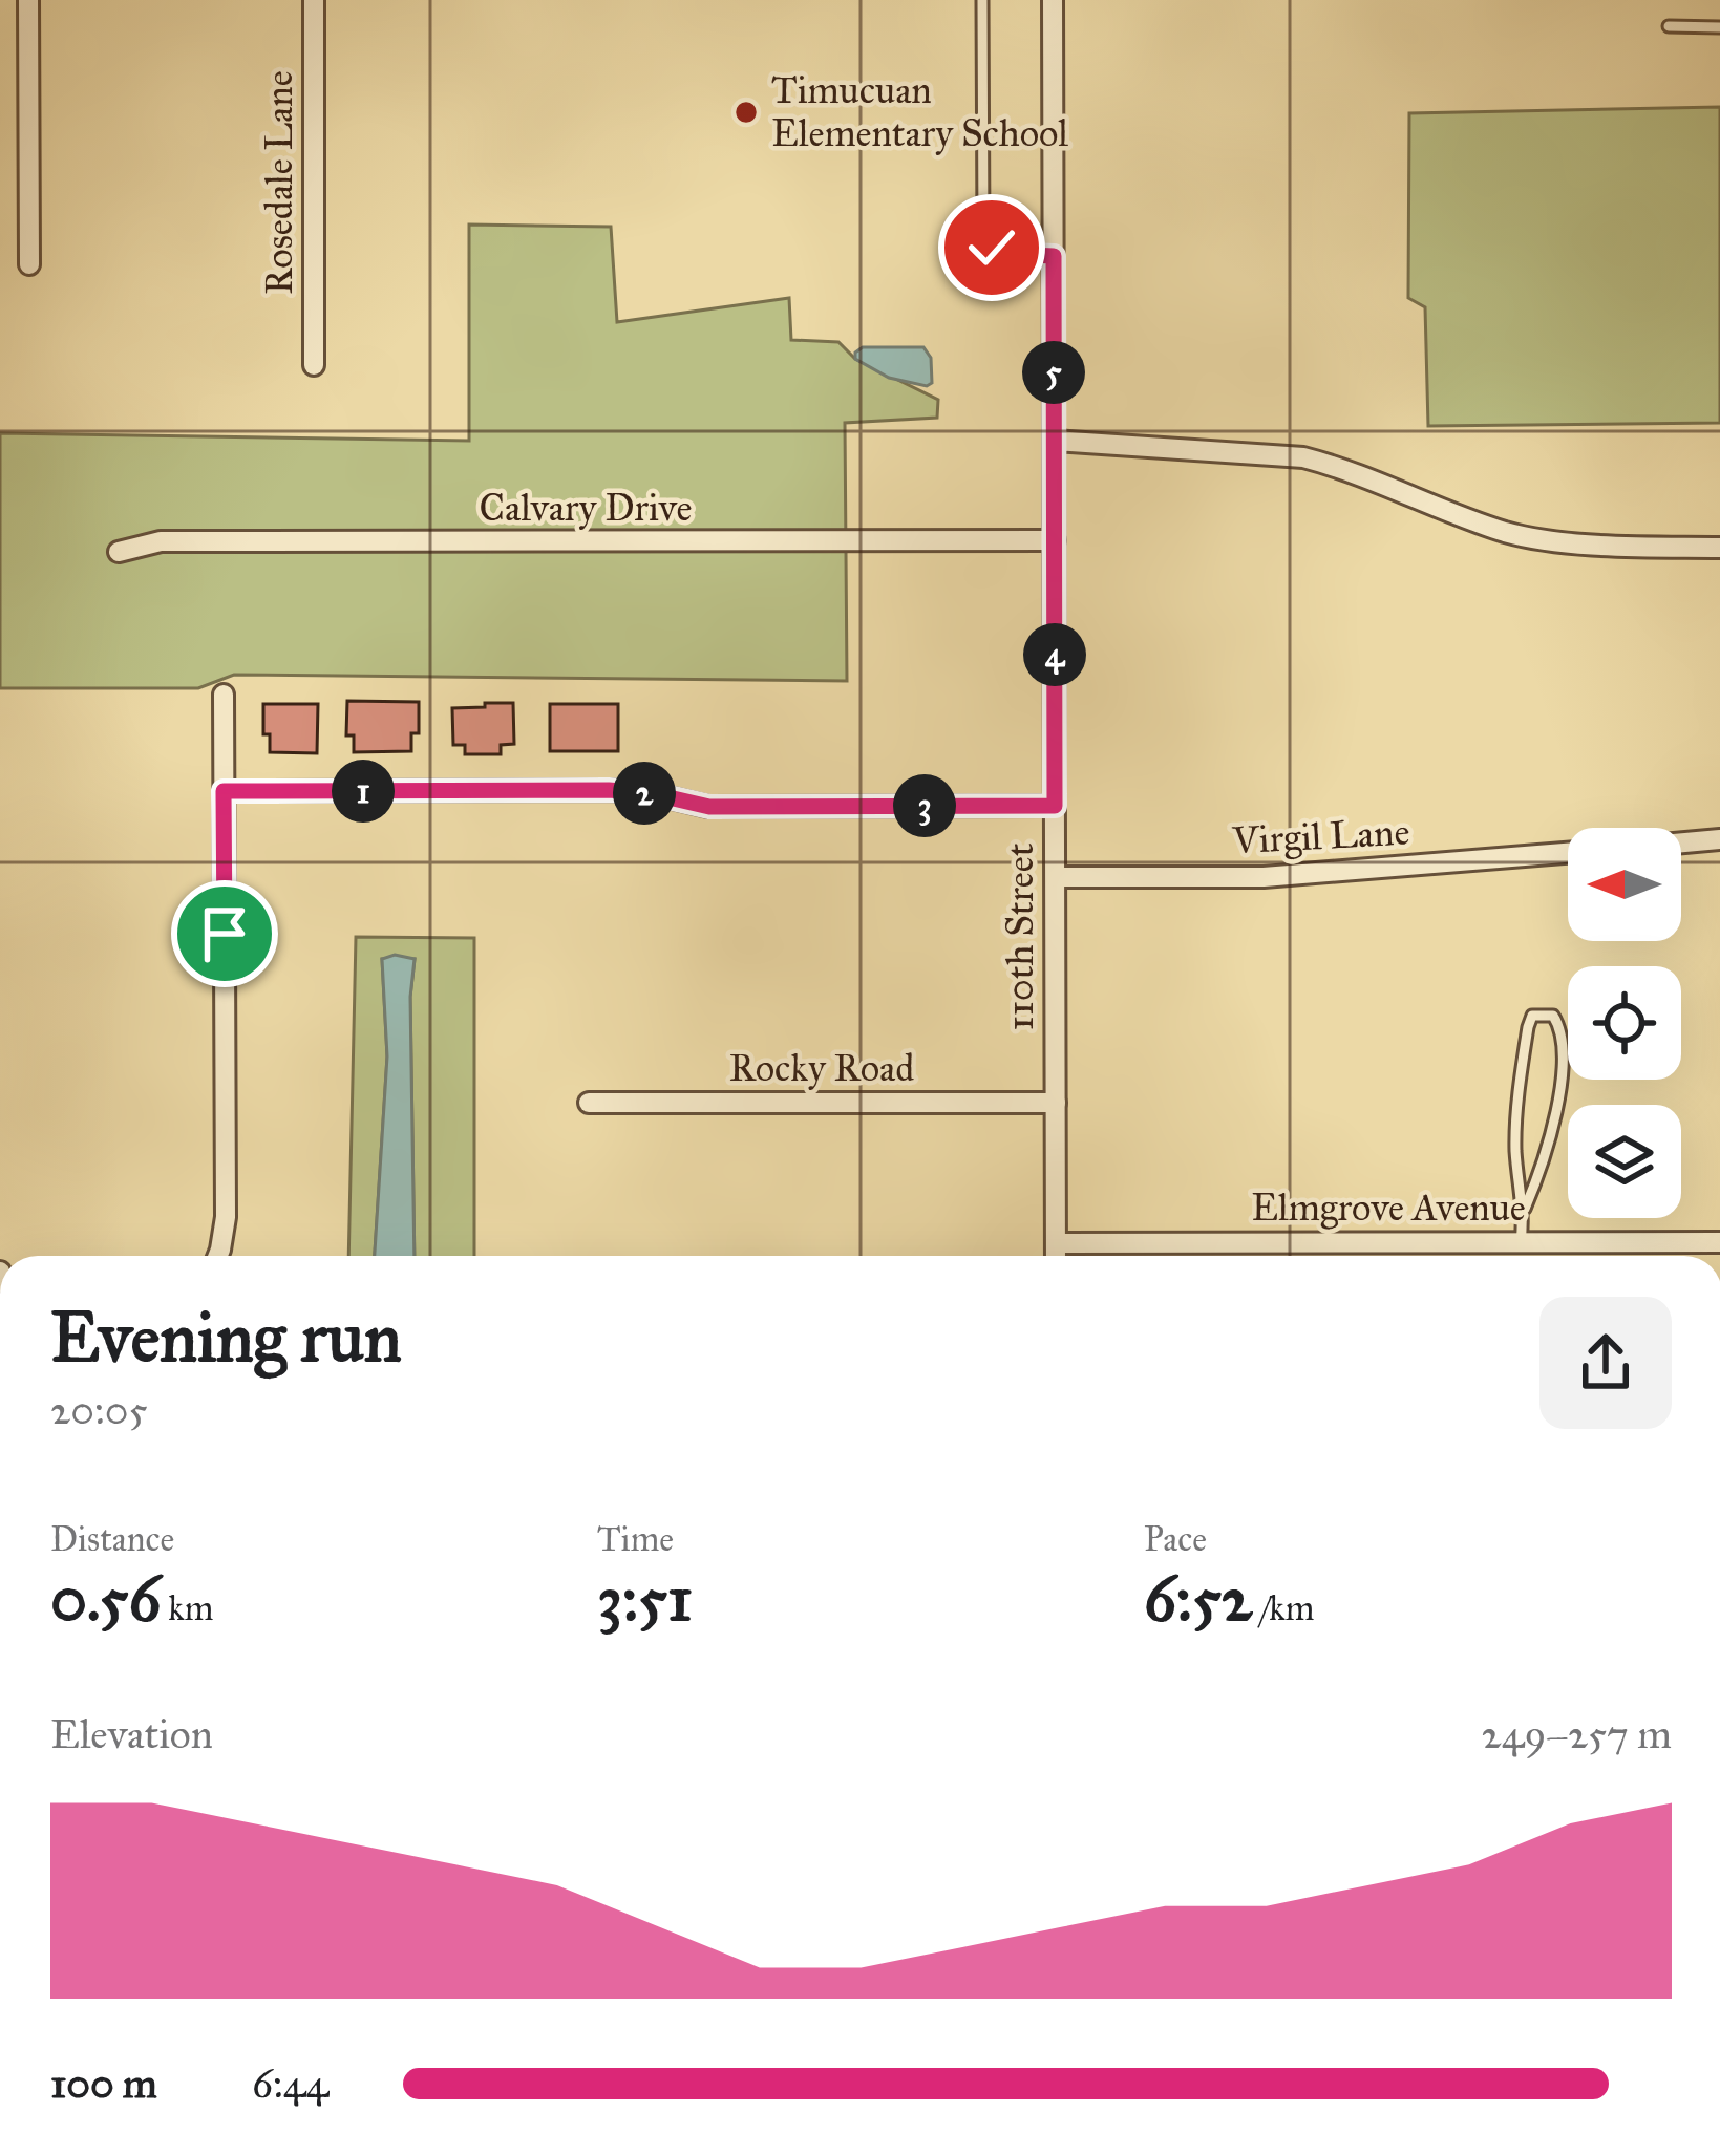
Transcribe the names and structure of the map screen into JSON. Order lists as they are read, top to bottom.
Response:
{
  "streets": {
    "street": [
      "Rosedale Lane",
      "Calvary Drive",
      "Virgil Lane",
      "110th Street",
      "Rocky Road",
      "Elmgrove Avenue"
    ]
  },
  "crossings": [
    ["Calvary Drive", "110th Street"],
    ["Virgil Lane", "110th Street"],
    ["110th Street", "Rocky Road"],
    ["110th Street", "Elmgrove Avenue"]
  ],
  "places": ["Timucuan Elementary School"],
  "north": "left",
  "page": {
    "pins": [
      "5",
      "4",
      "1",
      "2",
      "3"
    ],
    "heading": ["Evening run", "20:05"],
    "stats": [
      ["Distance", "0.56 km"],
      ["Time", "3:51"],
      ["Pace", "6:52 /km"]
    ],
    "chart": ["Elevation", "249–257 m"],
    "list": [
      {
        "name": "100 m",
        "note": "6:44"
      }
    ]
  }
}
